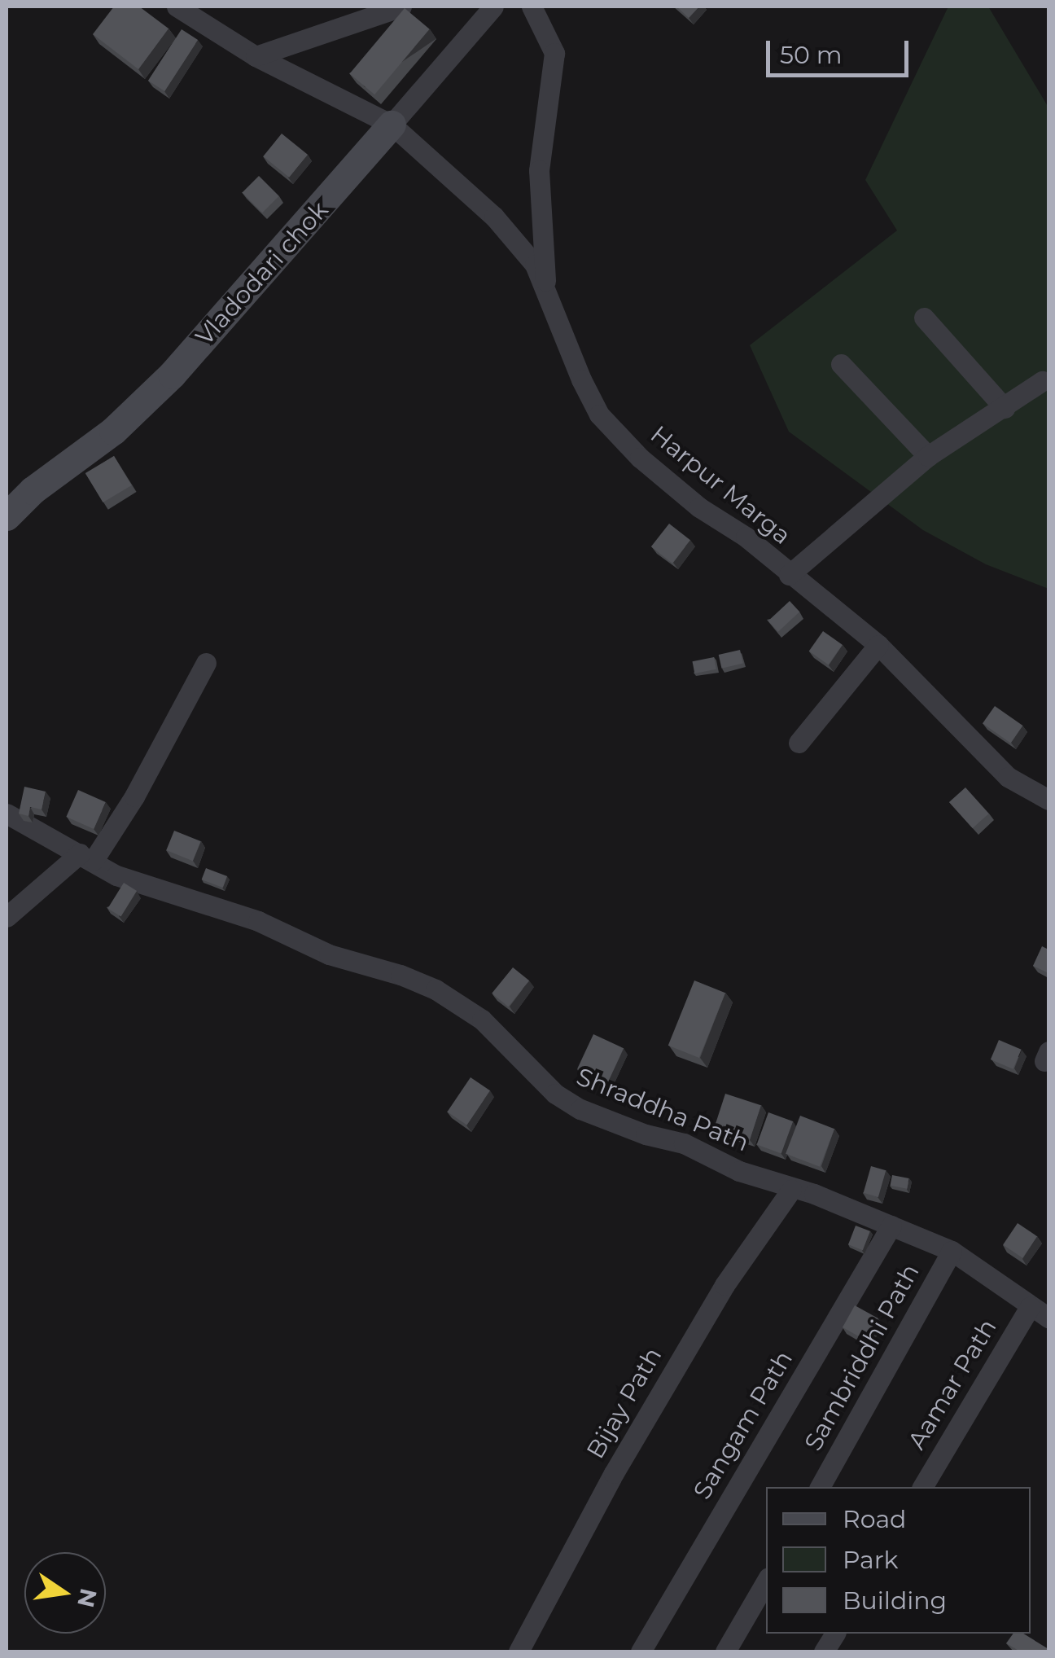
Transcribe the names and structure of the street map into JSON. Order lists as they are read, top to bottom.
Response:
{
  "streets": {
    "street": [
      "Vladodari chok",
      "Harpur Marga",
      "Shraddha Path",
      "Sambriddhi Path",
      "Aamar Path",
      "Bijay Path",
      "Sangam Path"
    ]
  },
  "crossings": [
    ["Vladodari chok", "Harpur Marga"],
    ["Shraddha Path", "Sambriddhi Path"],
    ["Shraddha Path", "Aamar Path"],
    ["Shraddha Path", "Bijay Path"],
    ["Shraddha Path", "Sangam Path"]
  ],
  "legend": ["Road", "Park", "Building"],
  "scale_bar": "50 m",
  "north": "right"
}
